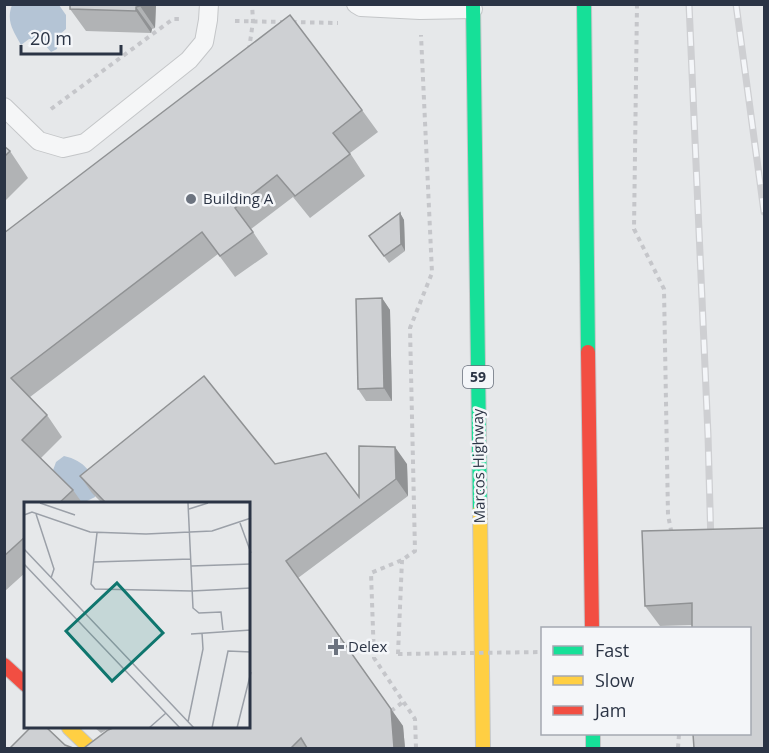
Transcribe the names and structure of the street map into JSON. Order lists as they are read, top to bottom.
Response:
{
  "streets": {
    "main road": ["59", "Marcos Highway"]
  },
  "places": {
    "other": ["Building A"],
    "health": ["Delex"]
  },
  "legend": ["Fast", "Slow", "Jam"],
  "scale_bar": "20 m"
}
